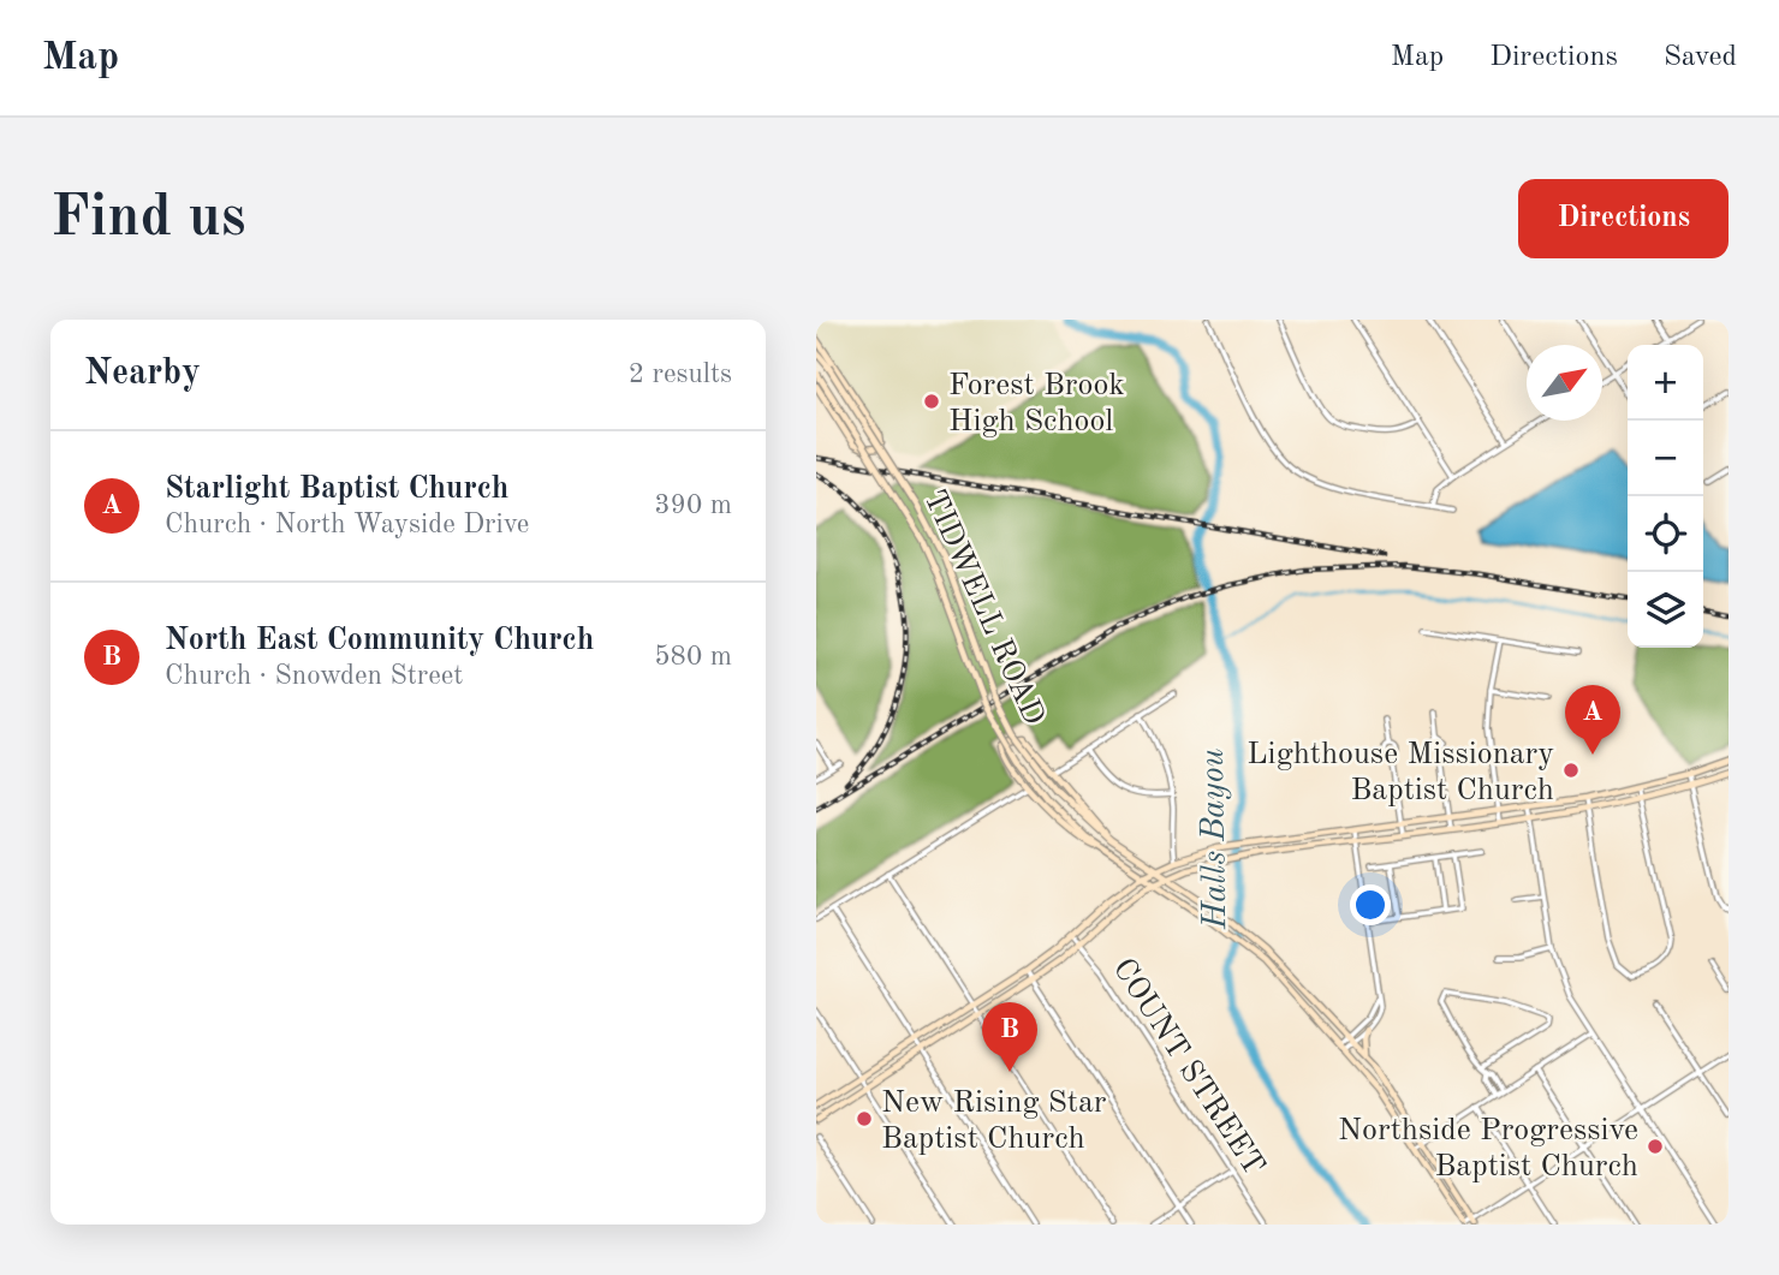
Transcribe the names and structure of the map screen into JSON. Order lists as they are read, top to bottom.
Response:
{
  "streets": {
    "main road": ["TIDWELL ROAD"],
    "street": ["COUNT STREET"]
  },
  "water": ["Halls Bayou"],
  "places": [
    "Forest Brook High School",
    "Lighthouse Missionary Baptist Church",
    "New Rising Star Baptist Church",
    "Northside Progressive Baptist Church"
  ],
  "north": "top right",
  "page": {
    "header": "Map",
    "nav": ["Map", "Directions", "Saved"],
    "buttons": "Directions",
    "title": "Find us",
    "heading": ["Nearby", "2 results"],
    "map_buttons": ["+", "−"],
    "list": [
      {
        "mark": "A",
        "name": "Starlight Baptist Church",
        "note": "Church · North Wayside Drive",
        "value": "390 m"
      },
      {
        "mark": "B",
        "name": "North East Community Church",
        "note": "Church · Snowden Street",
        "value": "580 m"
      }
    ],
    "pins": ["A", "B"]
  }
}
